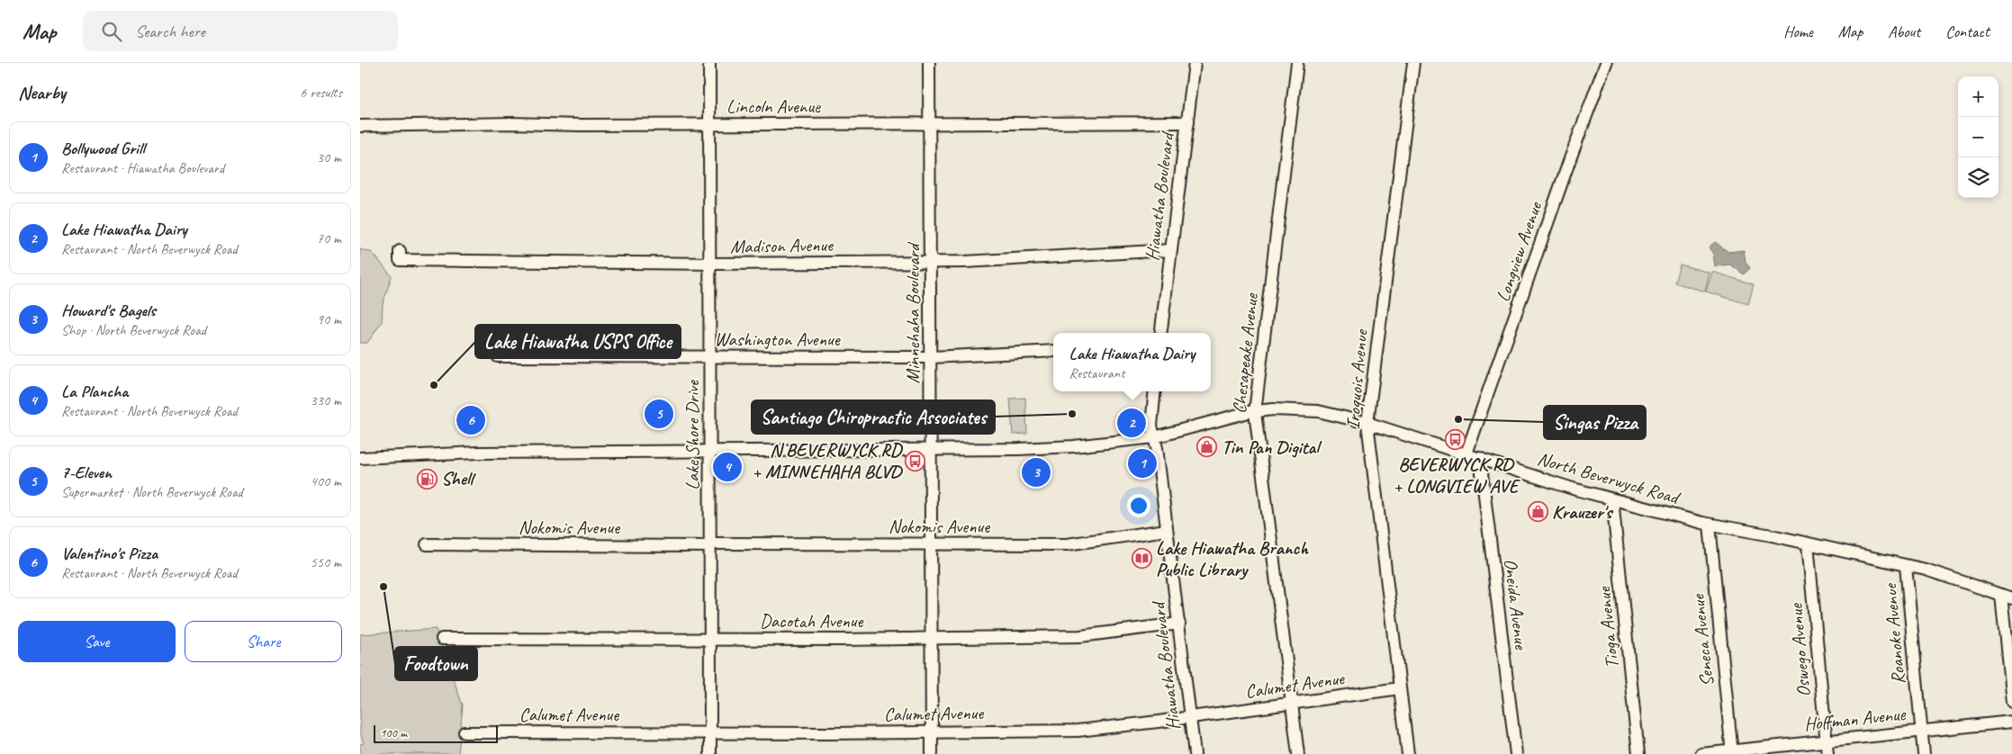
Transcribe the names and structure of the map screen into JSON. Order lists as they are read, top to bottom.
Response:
{
  "streets": {
    "street": [
      "Lincoln Avenue",
      "Hiawatha Boulevard",
      "Madison Avenue",
      "Longview Avenue",
      "Minnehaha Boulevard",
      "Washington Avenue",
      "Chesapeake Avenue",
      "Iroquois Avenue",
      "Lake Shore Drive",
      "North Beverwyck Road",
      "Nokomis Avenue",
      "Oneida Avenue",
      "Dacotah Avenue",
      "Tioga Avenue",
      "Roanoke Avenue",
      "Seneca Avenue",
      "Oswego Avenue",
      "Calumet Avenue",
      "Hoffman Avenue"
    ]
  },
  "crossings": [
    ["Lincoln Avenue", "Hiawatha Boulevard"],
    ["Lincoln Avenue", "Minnehaha Boulevard"],
    ["Lincoln Avenue", "Lake Shore Drive"],
    ["Hiawatha Boulevard", "Madison Avenue"],
    ["Hiawatha Boulevard", "North Beverwyck Road"],
    ["Hiawatha Boulevard", "Nokomis Avenue"],
    ["Hiawatha Boulevard", "Dacotah Avenue"],
    ["Hiawatha Boulevard", "Calumet Avenue"],
    ["Madison Avenue", "Minnehaha Boulevard"],
    ["Madison Avenue", "Lake Shore Drive"],
    ["Longview Avenue", "North Beverwyck Road"],
    ["Minnehaha Boulevard", "Washington Avenue"],
    ["Minnehaha Boulevard", "North Beverwyck Road"],
    ["Minnehaha Boulevard", "Nokomis Avenue"],
    ["Minnehaha Boulevard", "Dacotah Avenue"],
    ["Minnehaha Boulevard", "Calumet Avenue"],
    ["Washington Avenue", "Lake Shore Drive"],
    ["Chesapeake Avenue", "North Beverwyck Road"],
    ["Chesapeake Avenue", "Calumet Avenue"],
    ["Iroquois Avenue", "North Beverwyck Road"],
    ["Iroquois Avenue", "Calumet Avenue"],
    ["Lake Shore Drive", "North Beverwyck Road"],
    ["Lake Shore Drive", "Nokomis Avenue"],
    ["Lake Shore Drive", "Dacotah Avenue"],
    ["Lake Shore Drive", "Calumet Avenue"],
    ["North Beverwyck Road", "Oneida Avenue"],
    ["North Beverwyck Road", "Tioga Avenue"],
    ["North Beverwyck Road", "Roanoke Avenue"],
    ["North Beverwyck Road", "Seneca Avenue"],
    ["North Beverwyck Road", "Oswego Avenue"],
    ["Roanoke Avenue", "Hoffman Avenue"],
    ["Seneca Avenue", "Hoffman Avenue"],
    ["Oswego Avenue", "Hoffman Avenue"]
  ],
  "places": {
    "other": [
      "Lake Hiawatha USPS Office",
      "Santiago Chiropractic Associates",
      "Singas Pizza",
      "Foodtown"
    ],
    "bus stop": ["BEVERWYCK RD + LONGVIEW AVE", "N BEVERWYCK RD + MINNEHAHA BLVD"],
    "shop": ["Tin Pan Digital", "Krauzer's"],
    "fuel station": ["Shell"],
    "library": ["Lake Hiawatha Branch Public Library"]
  },
  "scale_bar": "100 m",
  "page": {
    "header": "Map",
    "search": "Search here",
    "nav": [
      "Home",
      "Map",
      "About",
      "Contact"
    ],
    "heading": ["Nearby", "6 results"],
    "map_buttons": ["+", "−"],
    "list": [
      {
        "mark": "1",
        "name": "Bollywood Grill",
        "note": "Restaurant · Hiawatha Boulevard",
        "value": "30 m"
      },
      {
        "mark": "2",
        "name": "Lake Hiawatha Dairy",
        "note": "Restaurant · North Beverwyck Road",
        "value": "70 m"
      },
      {
        "mark": "3",
        "name": "Howard's Bagels",
        "note": "Shop · North Beverwyck Road",
        "value": "90 m"
      },
      {
        "mark": "4",
        "name": "La Plancha",
        "note": "Restaurant · North Beverwyck Road",
        "value": "330 m"
      },
      {
        "mark": "5",
        "name": "7-Eleven",
        "note": "Supermarket · North Beverwyck Road",
        "value": "400 m"
      },
      {
        "mark": "6",
        "name": "Valentino's Pizza",
        "note": "Restaurant · North Beverwyck Road",
        "value": "550 m"
      }
    ],
    "popup": ["Lake Hiawatha Dairy", "Restaurant"],
    "pins": [
      "5",
      "6",
      "2",
      "1",
      "4",
      "3"
    ],
    "buttons": ["Save", "Share"],
    "scale": "100 m"
  }
}
